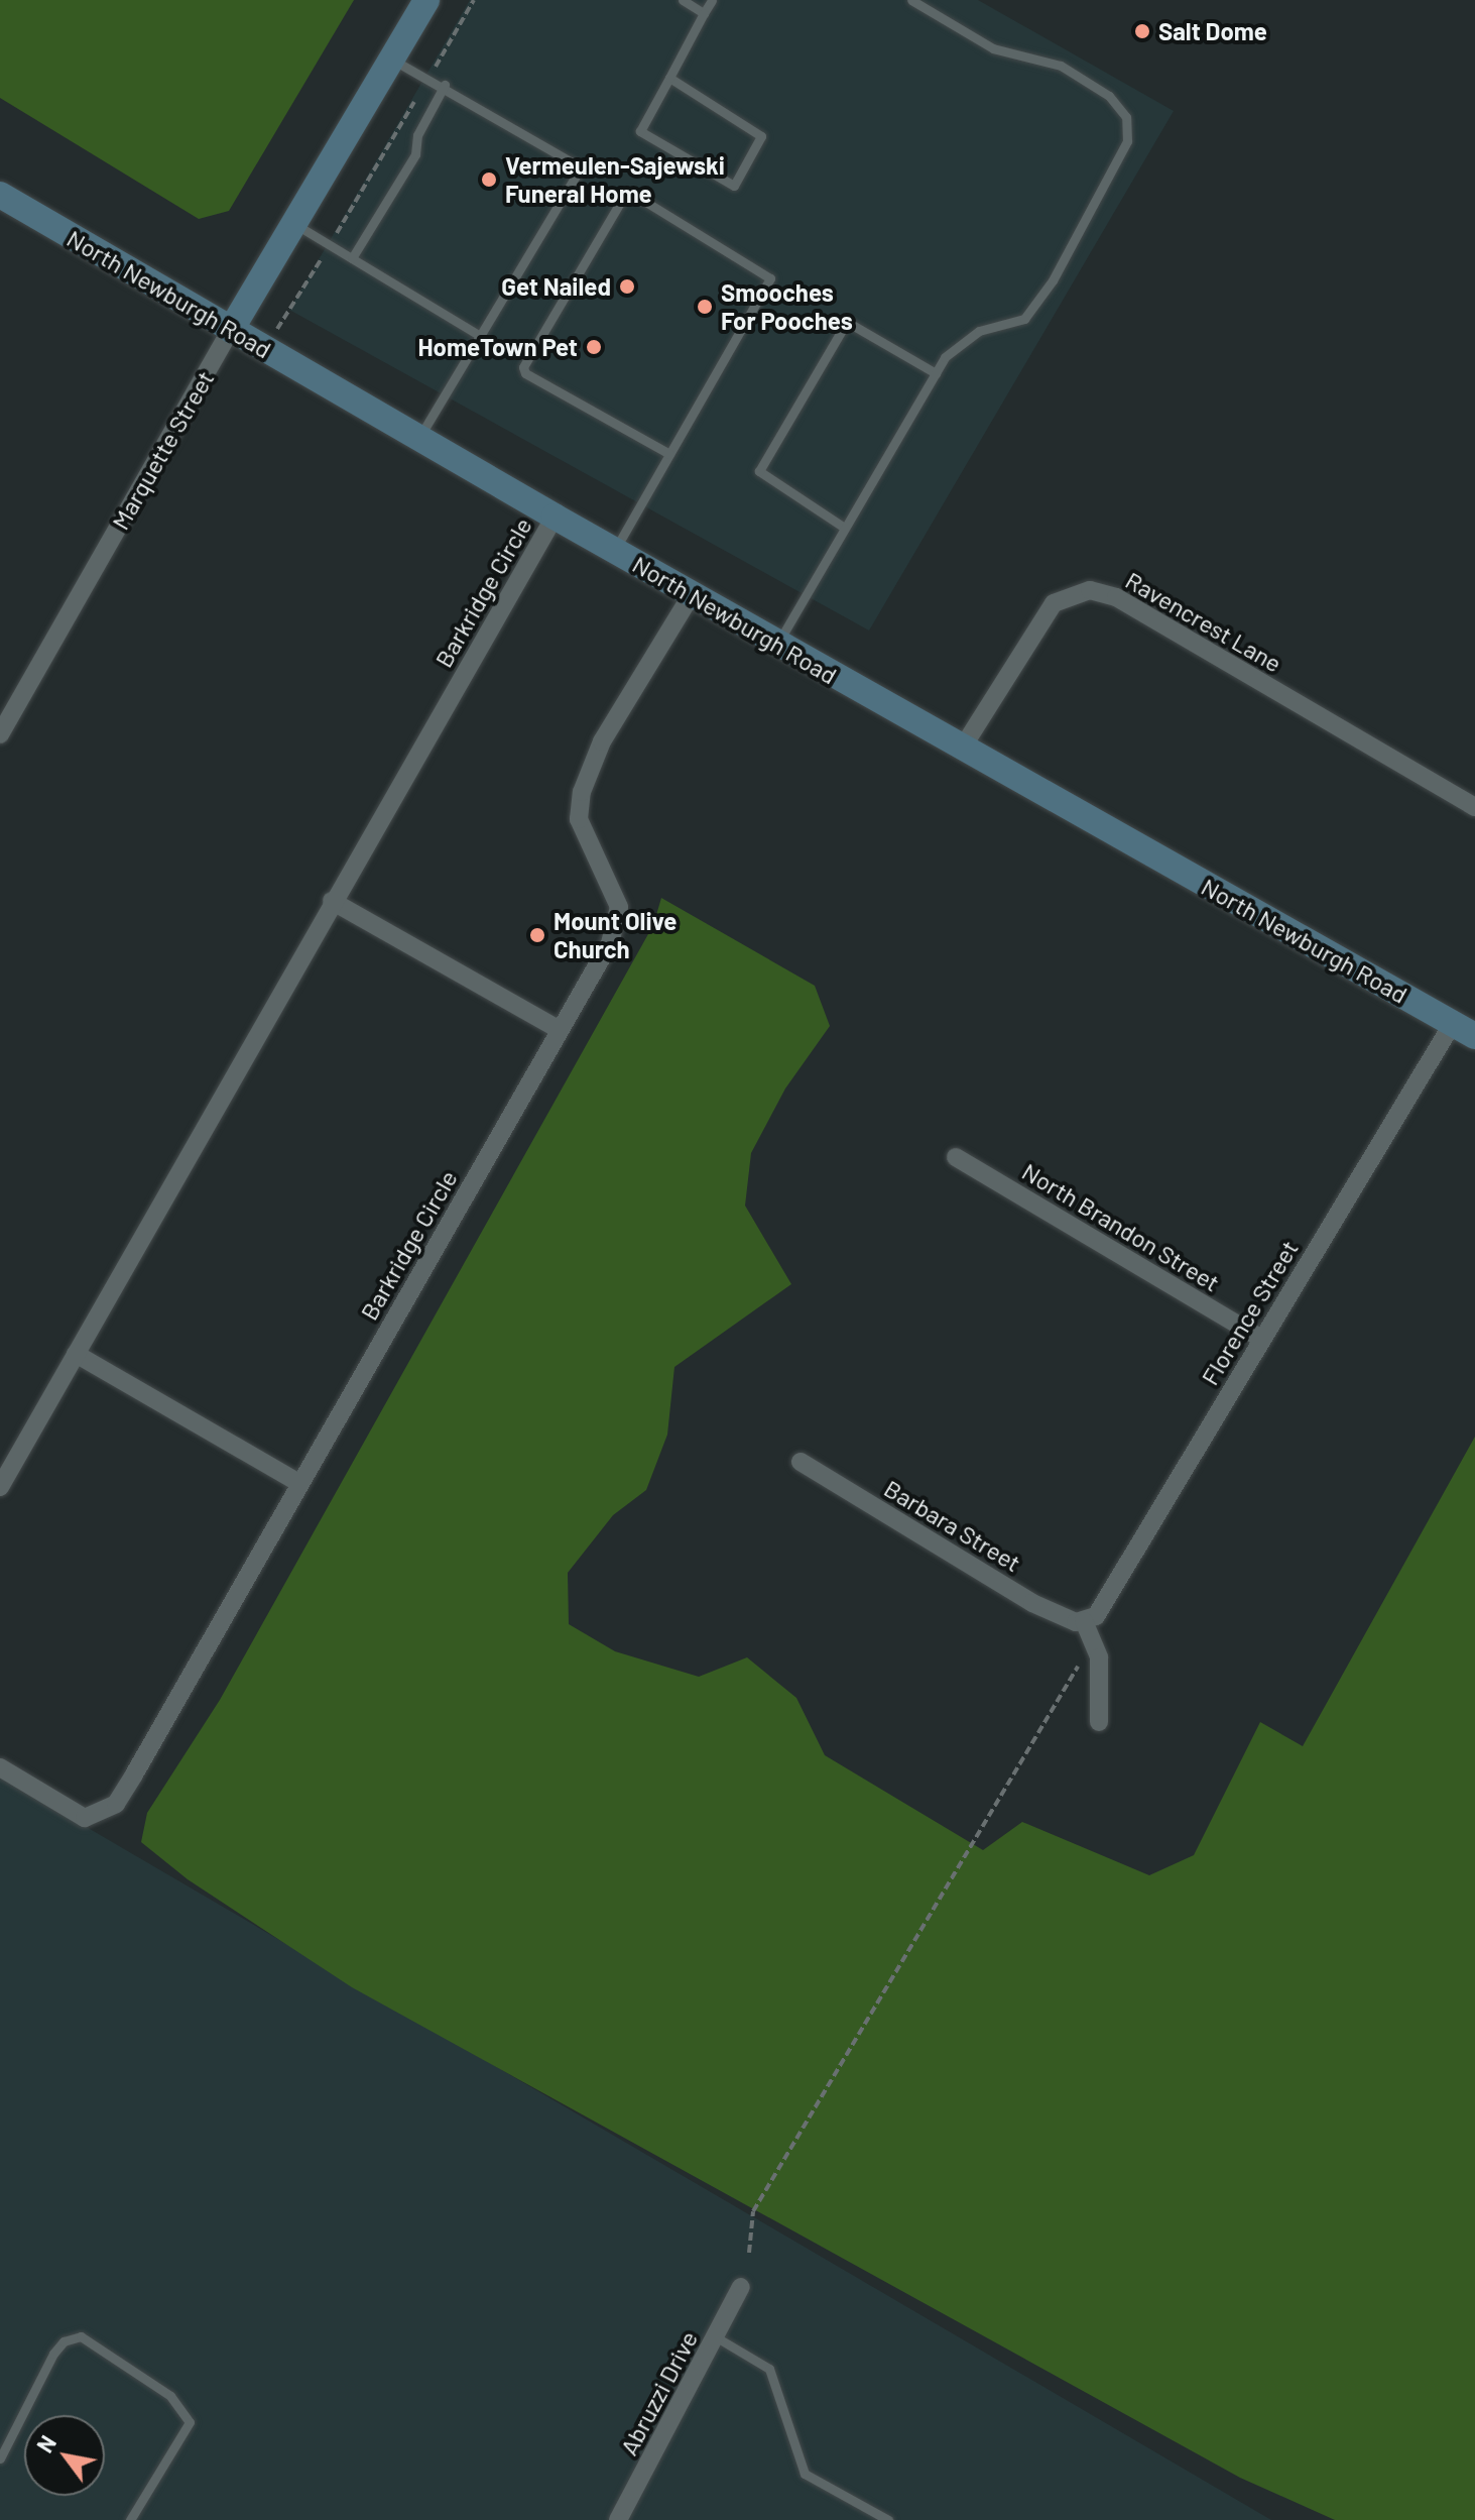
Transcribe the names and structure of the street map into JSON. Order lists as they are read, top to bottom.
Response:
{
  "streets": {
    "main road": ["North Newburgh Road", "Marquette Street"],
    "street": [
      "Barkridge Circle",
      "Ravencrest Lane",
      "North Brandon Street",
      "Florence Street",
      "Barbara Street",
      "Abruzzi Drive"
    ]
  },
  "crossings": [
    ["North Newburgh Road", "Marquette Street"],
    ["North Newburgh Road", "Barkridge Circle"],
    ["North Newburgh Road", "Ravencrest Lane"],
    ["North Newburgh Road", "Florence Street"],
    ["North Brandon Street", "Florence Street"],
    ["Florence Street", "Barbara Street"]
  ],
  "places": [
    "Salt Dome",
    "Vermeulen-Sajewski Funeral Home",
    "Get Nailed",
    "Smooches For Pooches",
    "HomeTown Pet",
    "Mount Olive Church"
  ],
  "north": "top left"
}
